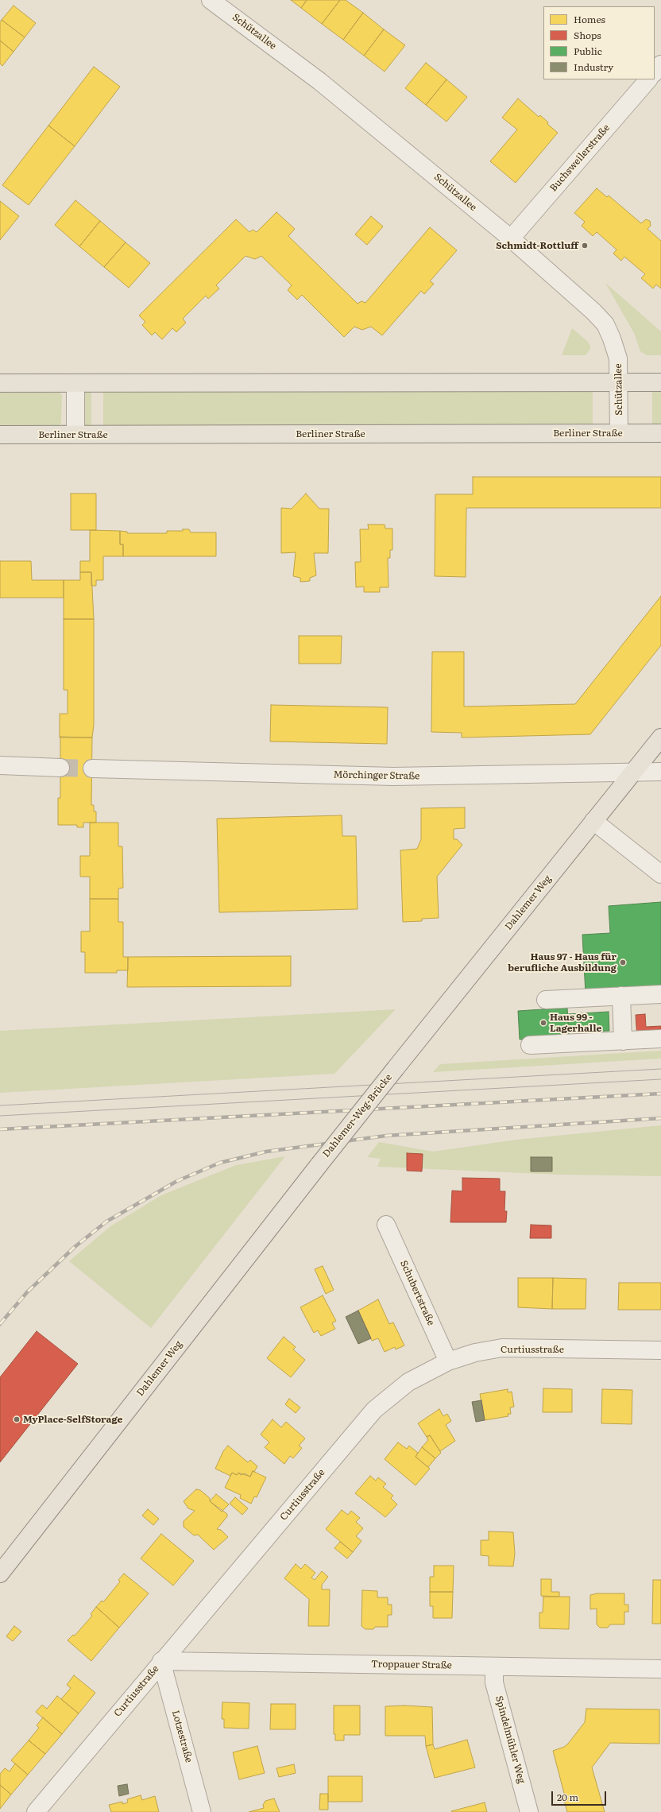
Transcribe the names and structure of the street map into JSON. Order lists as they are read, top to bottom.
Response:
{
  "streets": {
    "main road": ["Berliner Straße", "Dahlemer Weg", "Dahlemer-Weg-Brücke"],
    "street": [
      "Schützallee",
      "Buchsweilerstraße",
      "Mörchinger Straße",
      "Schubertstraße",
      "Curtiusstraße",
      "Troppauer Straße",
      "Lotzestraße",
      "Spindelmühler Weg"
    ]
  },
  "crossings": [
    ["Schützallee", "Buchsweilerstraße"],
    ["Schützallee", "Berliner Straße"],
    ["Mörchinger Straße", "Dahlemer Weg"],
    ["Dahlemer Weg", "Dahlemer-Weg-Brücke"],
    ["Schubertstraße", "Curtiusstraße"],
    ["Curtiusstraße", "Troppauer Straße"],
    ["Curtiusstraße", "Lotzestraße"],
    ["Troppauer Straße", "Lotzestraße"],
    ["Troppauer Straße", "Spindelmühler Weg"]
  ],
  "places": [
    "Schmidt-Rottluff",
    "Haus 97 - Haus für berufliche Ausbildung",
    "Haus 99 - Lagerhalle",
    "MyPlace-SelfStorage"
  ],
  "legend": [
    "Homes",
    "Shops",
    "Public",
    "Industry"
  ],
  "scale_bar": "20 m"
}
